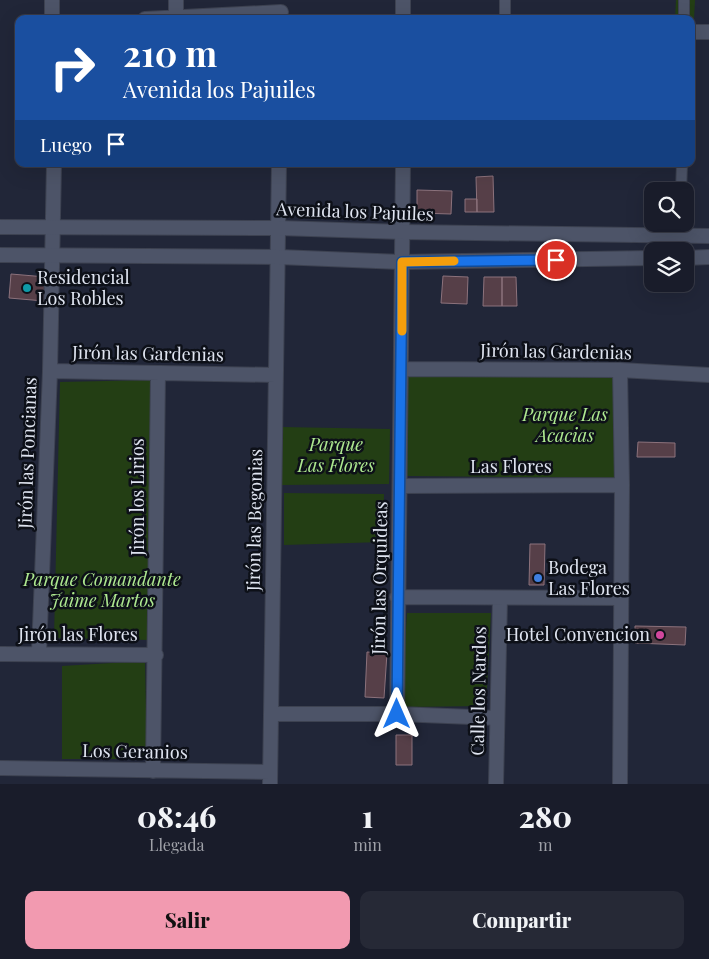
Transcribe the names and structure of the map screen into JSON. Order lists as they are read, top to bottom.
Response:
{
  "streets": {
    "street": [
      "Avenida los Pajuiles",
      "Jirón las Gardenias",
      "Jirón las Poncianas",
      "Las Flores",
      "Jirón los Lirios",
      "Jirón las Begonias",
      "Jirón las Orquideas",
      "Jirón las Flores",
      "Calle los Nardos",
      "Los Geranios"
    ]
  },
  "crossings": [
    ["Avenida los Pajuiles", "Jirón las Poncianas"],
    ["Avenida los Pajuiles", "Jirón las Begonias"],
    ["Avenida los Pajuiles", "Jirón las Orquideas"],
    ["Jirón las Gardenias", "Jirón las Poncianas"],
    ["Jirón las Gardenias", "Jirón los Lirios"],
    ["Jirón las Gardenias", "Jirón las Begonias"],
    ["Jirón las Gardenias", "Jirón las Orquideas"],
    ["Jirón las Poncianas", "Jirón las Flores"],
    ["Las Flores", "Jirón las Orquideas"],
    ["Jirón los Lirios", "Jirón las Flores"],
    ["Jirón los Lirios", "Los Geranios"],
    ["Jirón las Begonias", "Los Geranios"]
  ],
  "parks": ["Parque Las Acacias", "Parque Las Flores", "Parque Comandante Jaime Martos"],
  "places": ["Residencial Los Robles", "Bodega Las Flores", "Hotel Convencion"],
  "page": {
    "turn": ["210 m", "Avenida los Pajuiles"],
    "then": "Luego",
    "eta": [
      "08:46",
      "Llegada",
      "1",
      "min",
      "280",
      "m"
    ],
    "buttons": ["Salir", "Compartir"]
  }
}
